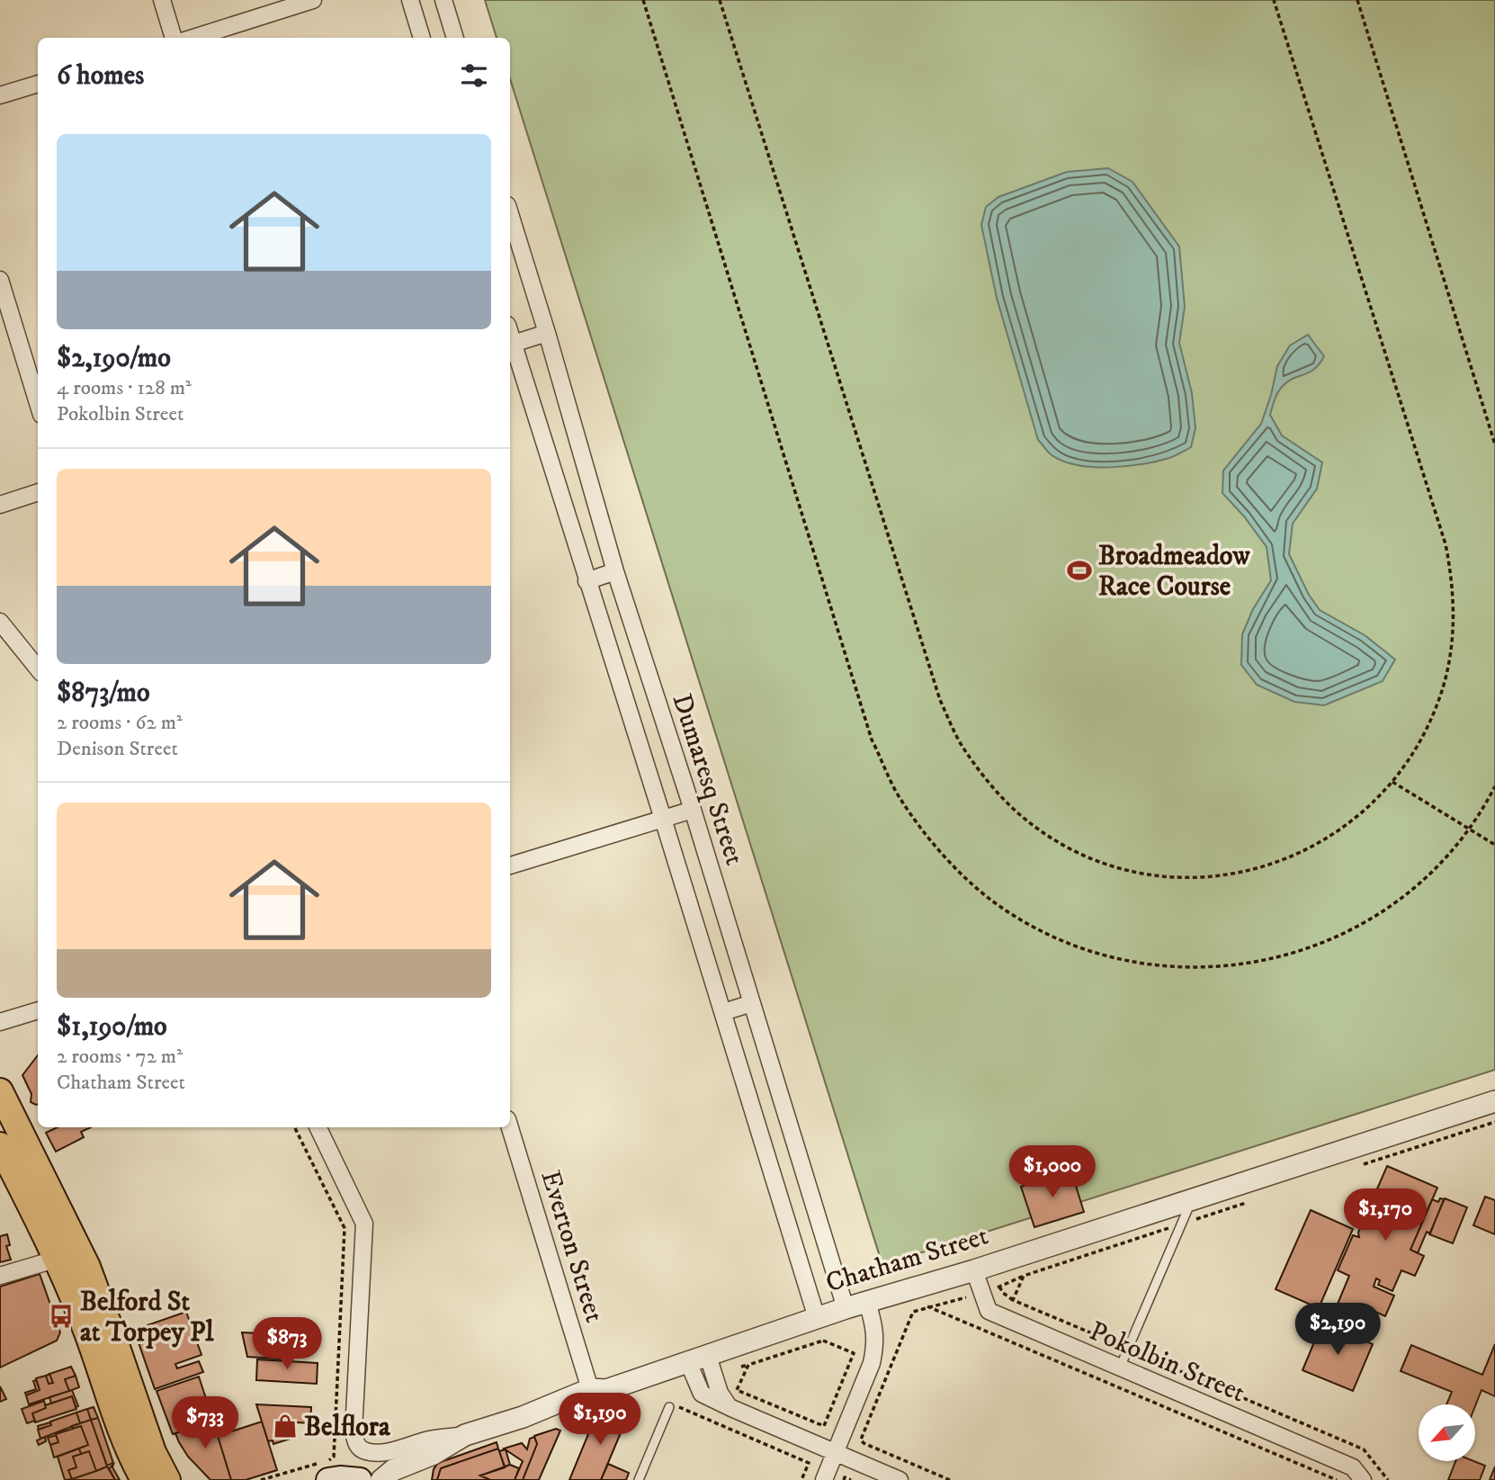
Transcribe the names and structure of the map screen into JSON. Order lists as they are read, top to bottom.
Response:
{
  "streets": {
    "street": [
      "Dumaresq Street",
      "Everton Street",
      "Chatham Street",
      "Pokolbin Street"
    ]
  },
  "crossings": [
    ["Dumaresq Street", "Chatham Street"],
    ["Everton Street", "Chatham Street"],
    ["Chatham Street", "Pokolbin Street"]
  ],
  "places": {
    "sports": ["Broadmeadow Race Course"],
    "bus stop": ["Belford St at Torpey Pl"],
    "shop": ["Belflora"]
  },
  "north": "bottom left",
  "page": {
    "heading": "6 homes",
    "list": [
      {
        "name": "$2,190/mo",
        "note": "4 rooms · 128 m² · Pokolbin Street"
      },
      {
        "name": "$873/mo",
        "note": "2 rooms · 62 m² · Denison Street"
      },
      {
        "name": "$1,190/mo",
        "note": "2 rooms · 72 m² · Chatham Street"
      }
    ],
    "price": [
      "$1,000",
      "$1,170",
      "$2,190",
      "$873",
      "$1,190",
      "$733"
    ]
  }
}
